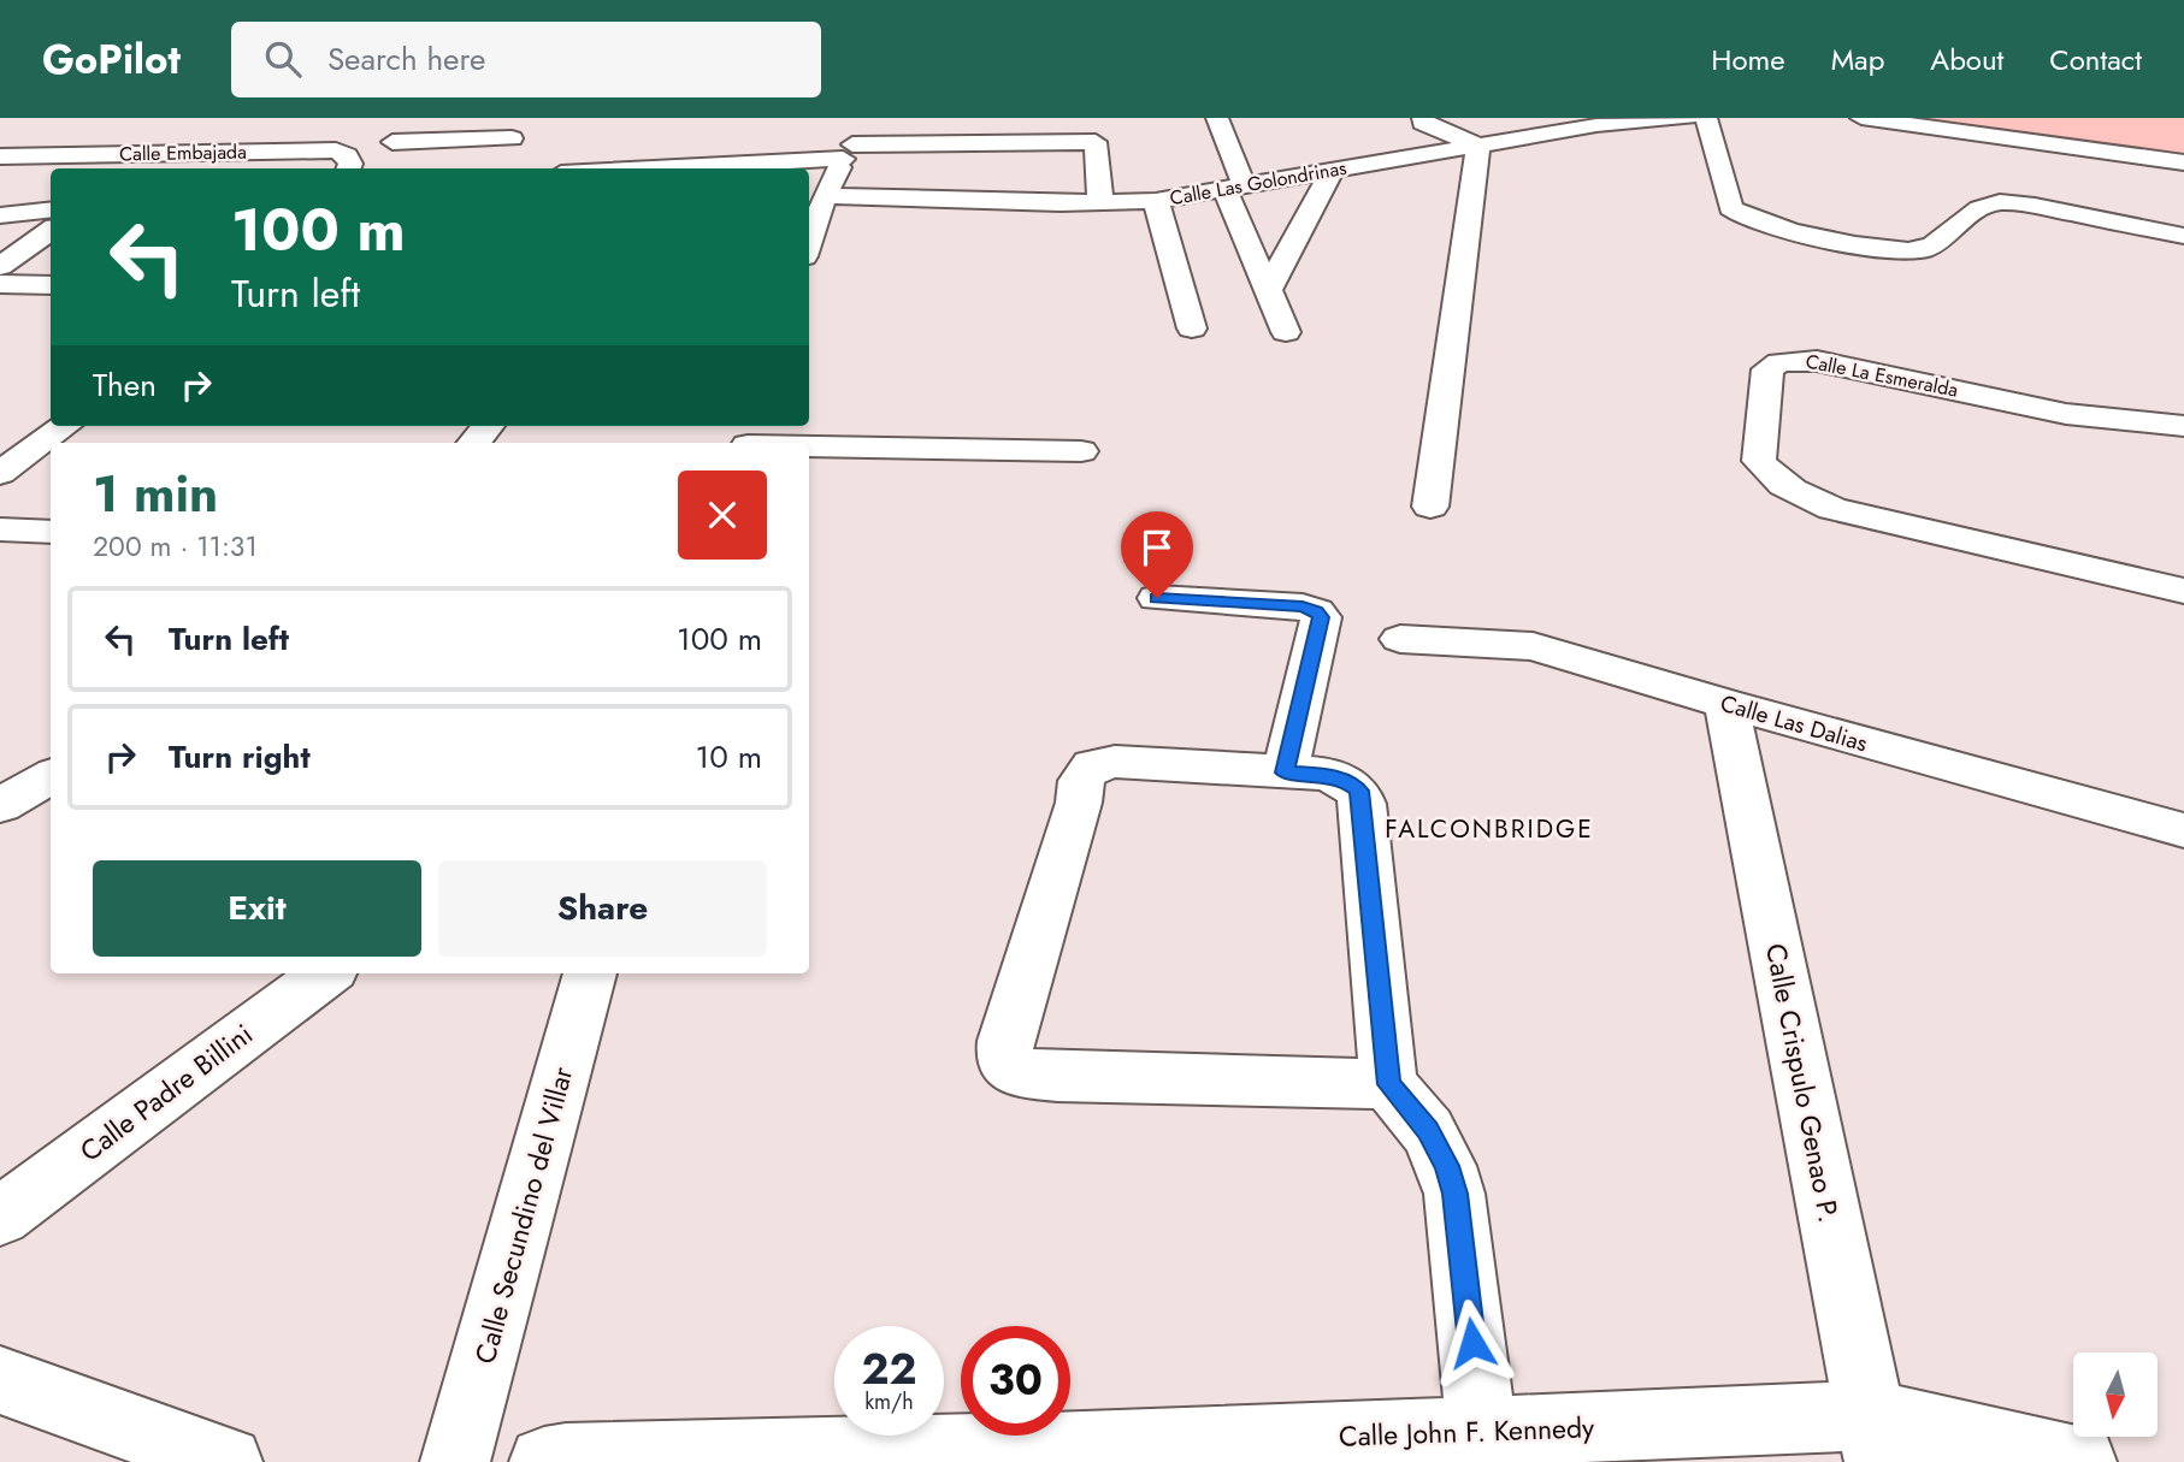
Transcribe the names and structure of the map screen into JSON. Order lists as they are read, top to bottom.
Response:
{
  "streets": {
    "street": [
      "Calle Embajada",
      "Calle Las Golondrinas",
      "Calle La Esmeralda",
      "Calle Las Dalias",
      "Calle Crispulo Genao P.",
      "Calle Padre Billini",
      "Calle Secundino del Villar",
      "Calle John F. Kennedy"
    ]
  },
  "crossings": [
    ["Calle Las Dalias", "Calle Crispulo Genao P."],
    ["Calle Crispulo Genao P.", "Calle John F. Kennedy"]
  ],
  "districts": ["FALCONBRIDGE"],
  "north": "bottom",
  "page": {
    "header": "GoPilot",
    "search": "Search here",
    "nav": [
      "Home",
      "Map",
      "About",
      "Contact"
    ],
    "turn": ["100 m", "Turn left"],
    "then": "Then",
    "heading": ["1 min", "200 m · 11:31"],
    "list": [
      {
        "name": "Turn left",
        "value": "100 m"
      },
      {
        "name": "Turn right",
        "value": "10 m"
      }
    ],
    "buttons": ["Exit", "Share"],
    "speed": "22 km/h",
    "limit": "30"
  }
}
